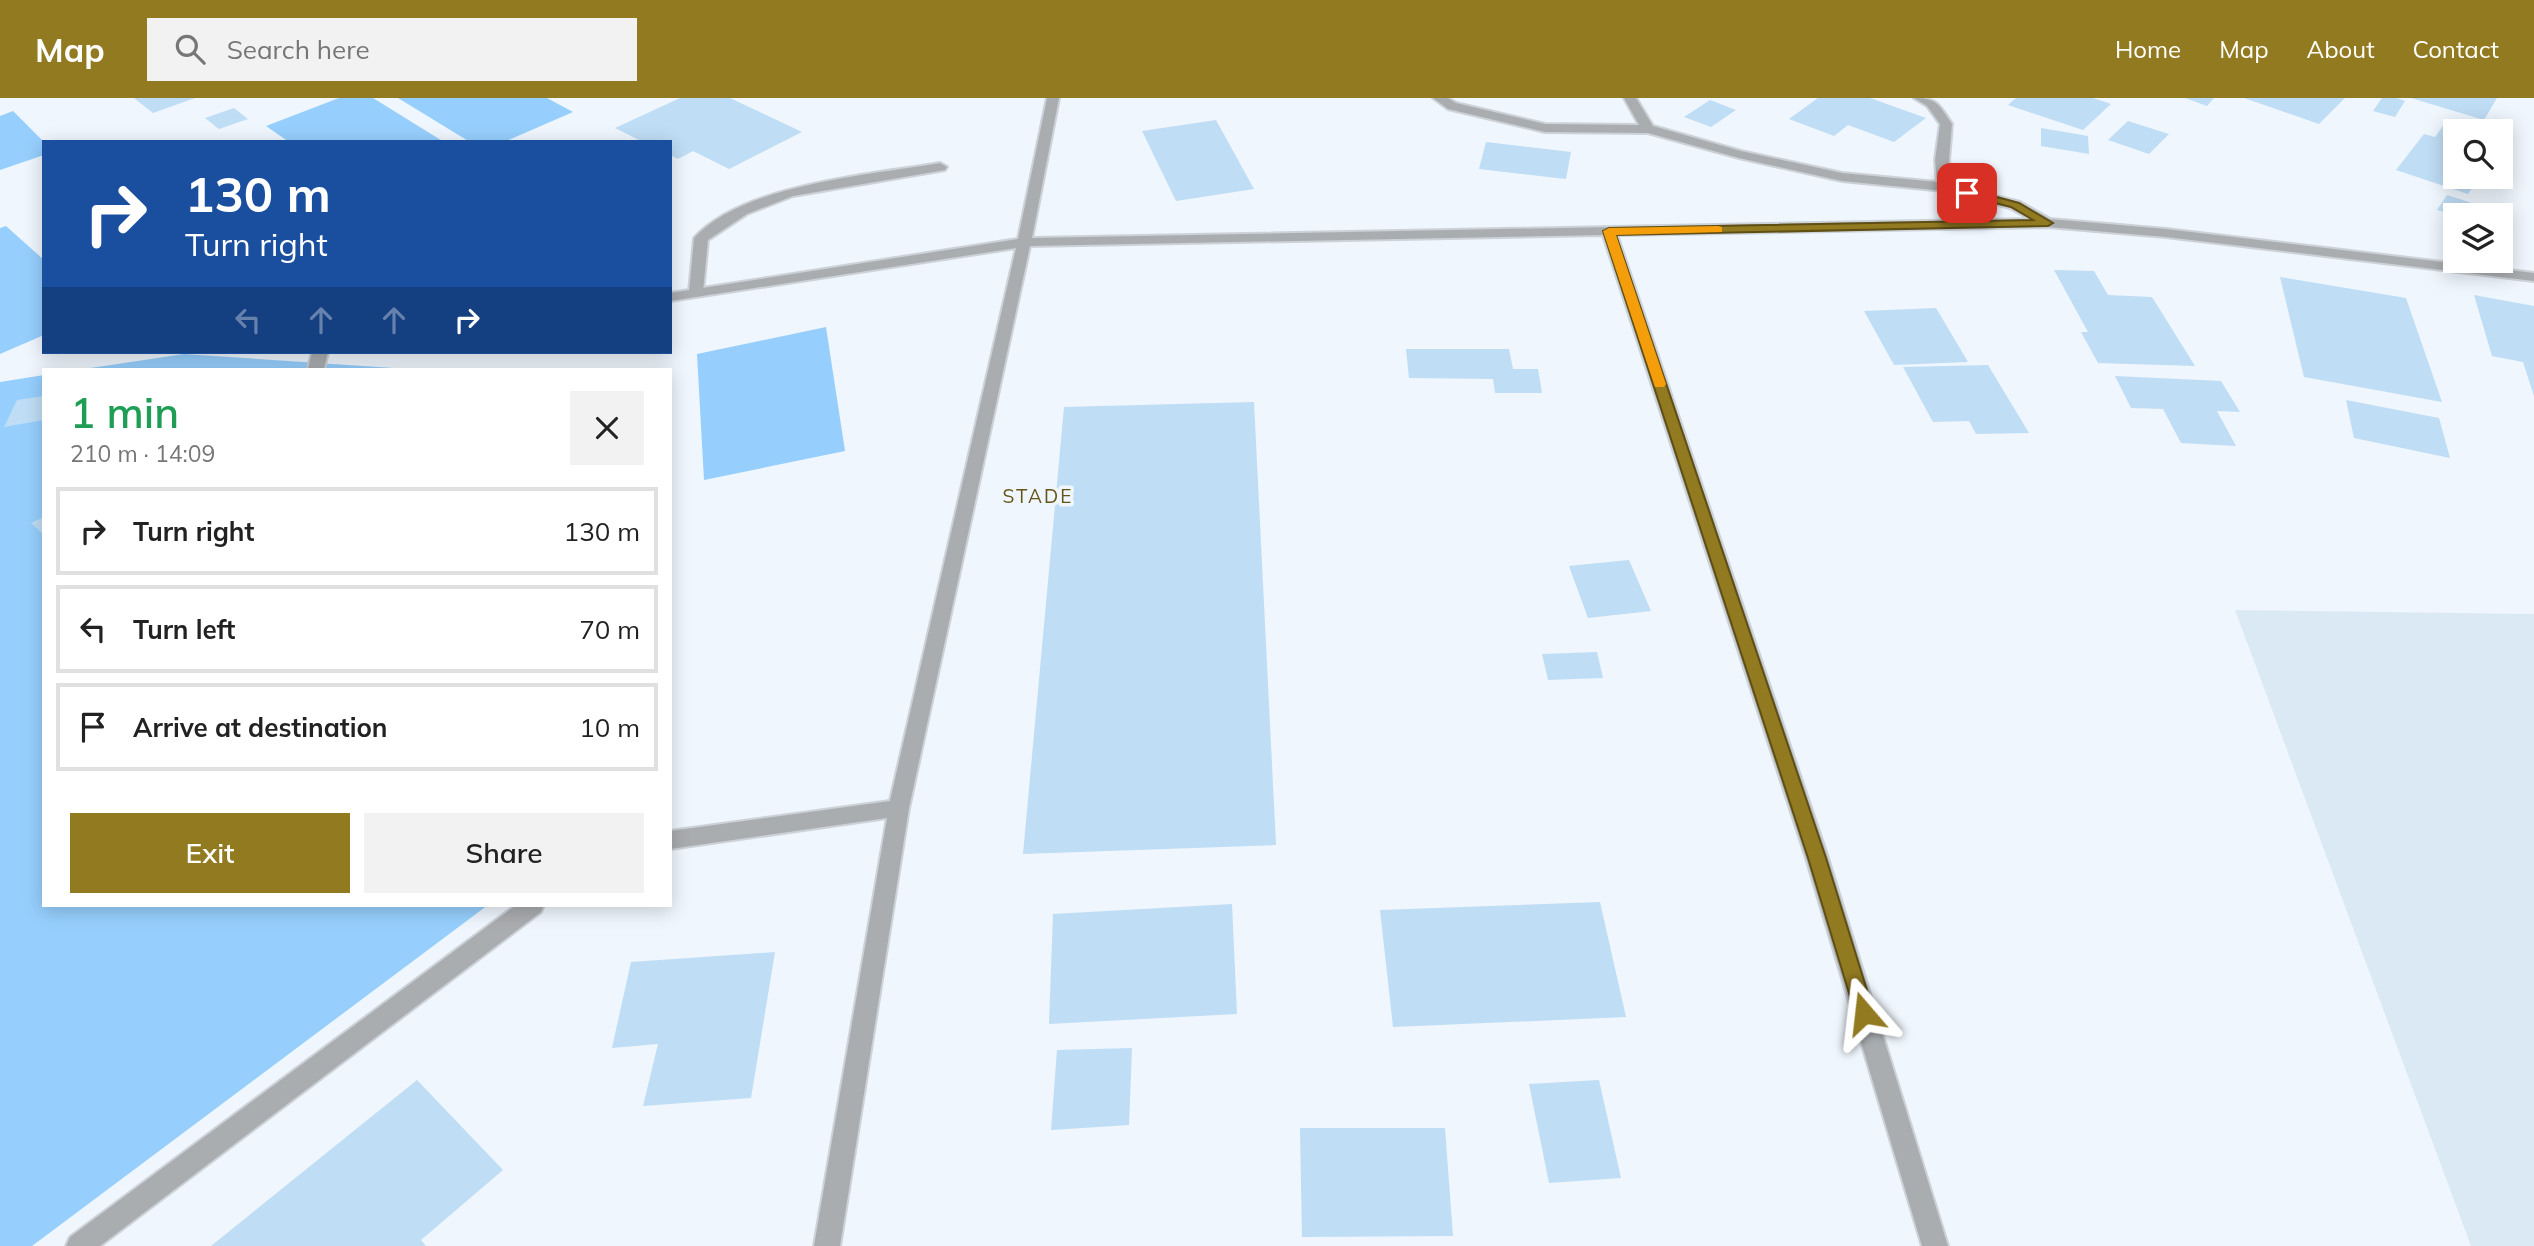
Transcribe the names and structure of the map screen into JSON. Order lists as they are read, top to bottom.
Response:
{
  "districts": ["STADE"],
  "page": {
    "header": "Map",
    "search": "Search here",
    "nav": [
      "Home",
      "Map",
      "About",
      "Contact"
    ],
    "turn": ["130 m", "Turn right"],
    "heading": ["1 min", "210 m · 14:09"],
    "list": [
      {
        "name": "Turn right",
        "value": "130 m"
      },
      {
        "name": "Turn left",
        "value": "70 m"
      },
      {
        "name": "Arrive at destination",
        "value": "10 m"
      }
    ],
    "buttons": ["Exit", "Share"]
  }
}
